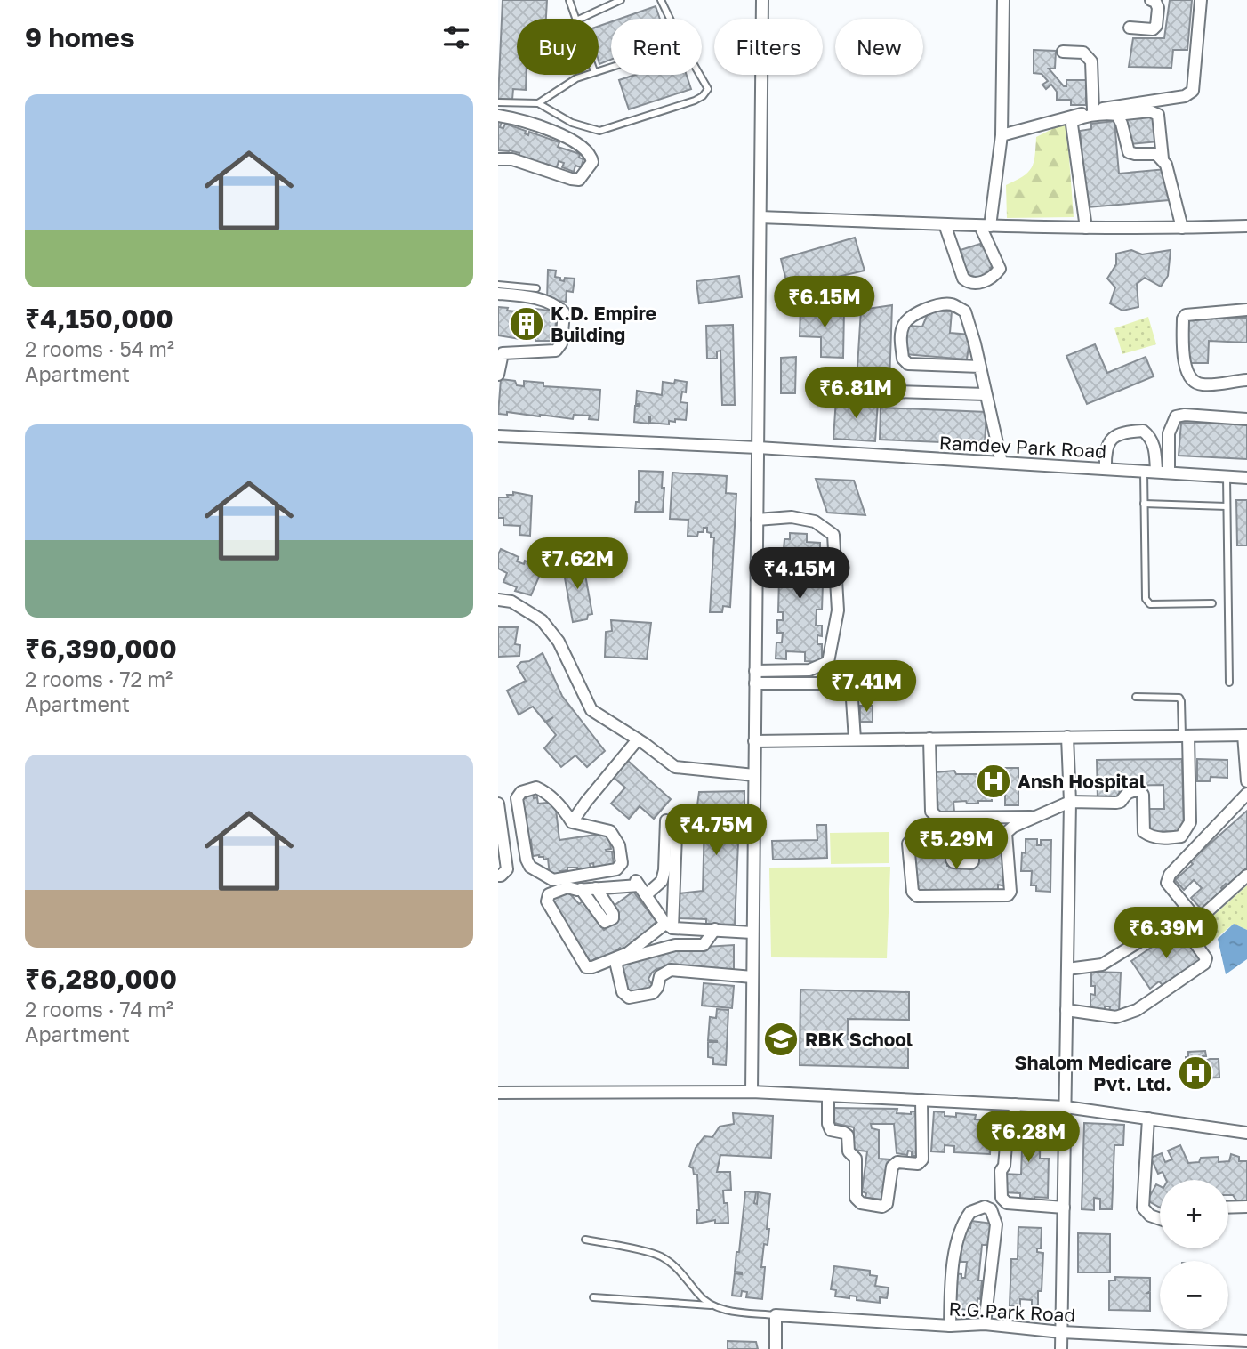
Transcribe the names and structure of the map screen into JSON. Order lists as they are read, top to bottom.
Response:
{
  "streets": {
    "street": ["Ramdev Park Road", "R.G.Park Road"]
  },
  "places": {
    "building": ["K.D. Empire Building"],
    "hospital": ["Ansh Hospital", "Shalom Medicare Pvt. Ltd."],
    "school or university": ["RBK School"]
  },
  "page": {
    "heading": "9 homes",
    "chip": [
      "Buy",
      "Rent",
      "Filters",
      "New"
    ],
    "list": [
      {
        "name": "₹4,150,000",
        "note": "2 rooms · 54 m² · Apartment"
      },
      {
        "name": "₹6,390,000",
        "note": "2 rooms · 72 m² · Apartment"
      },
      {
        "name": "₹6,280,000",
        "note": "2 rooms · 74 m² · Apartment"
      }
    ],
    "price": [
      "₹6.15M",
      "₹6.81M",
      "₹7.62M",
      "₹4.15M",
      "₹7.41M",
      "₹4.75M",
      "₹5.29M",
      "₹6.39M",
      "₹6.28M"
    ],
    "map_buttons": ["+", "−"]
  }
}
